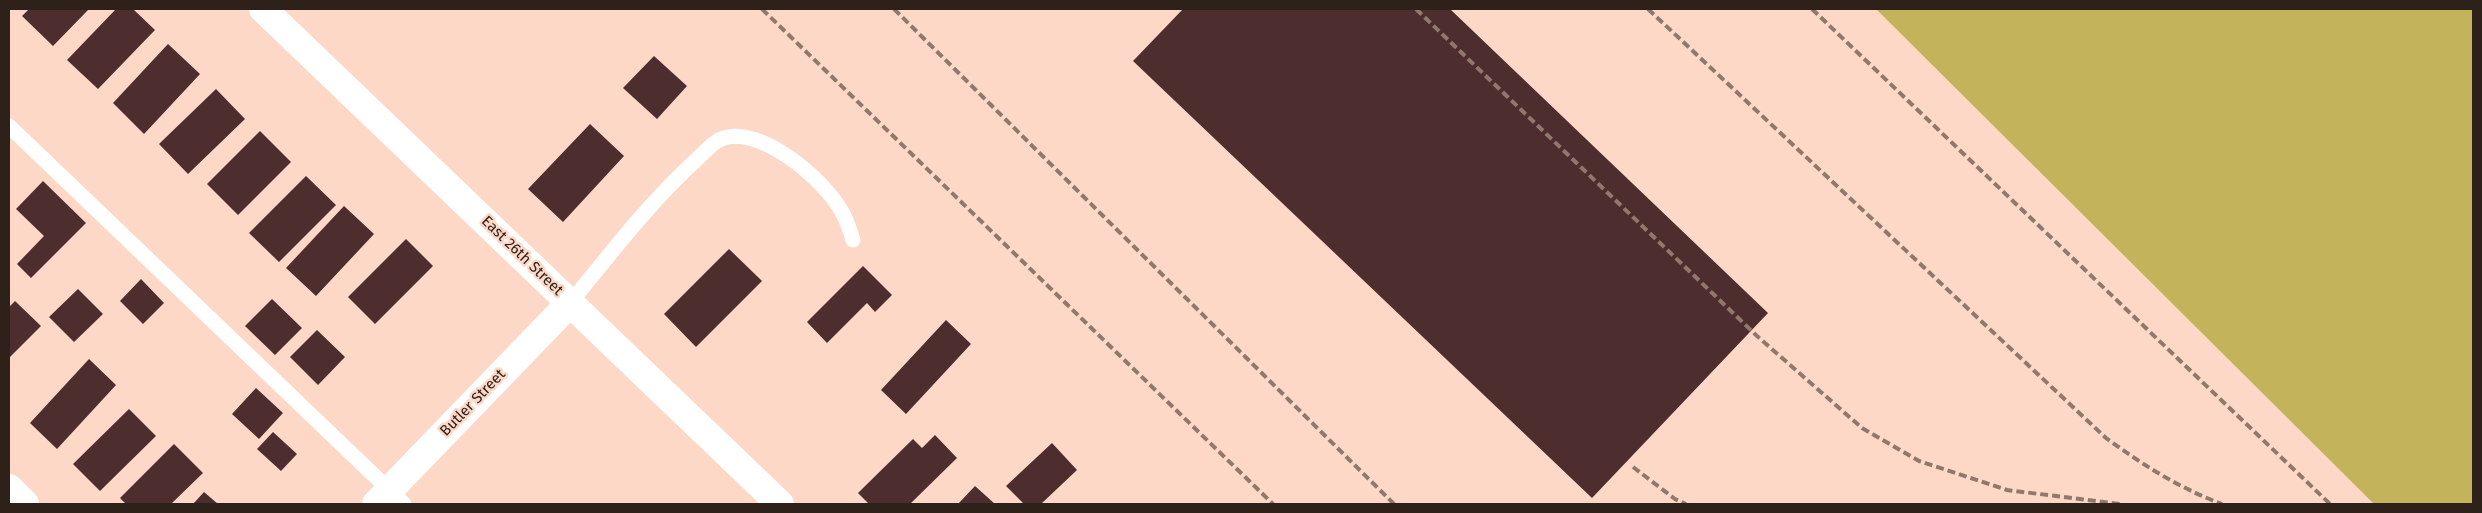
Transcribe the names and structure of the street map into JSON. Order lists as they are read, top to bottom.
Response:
{
  "streets": {
    "street": ["East 26th Street", "Butler Street"]
  },
  "crossings": [
    ["East 26th Street", "Butler Street"]
  ]
}
